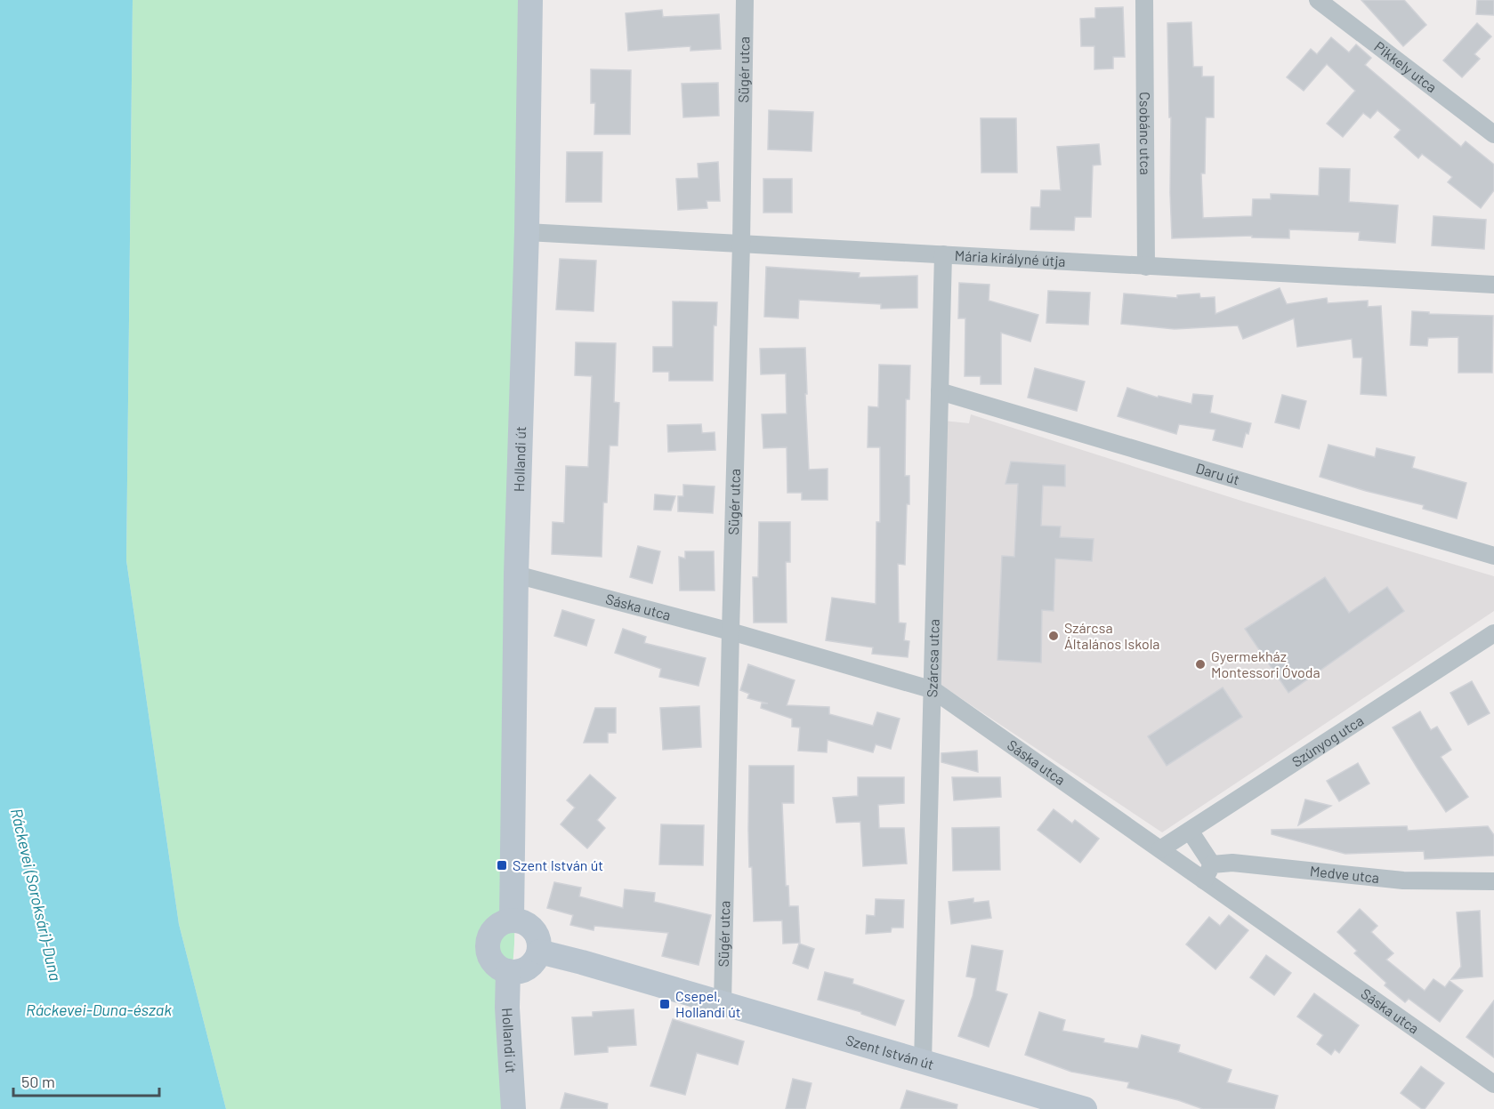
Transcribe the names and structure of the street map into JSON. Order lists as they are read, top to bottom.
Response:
{
  "streets": {
    "street": [
      "Pikkely utca",
      "Sügér utca",
      "Csobánc utca",
      "Mária királyné útja",
      "Hollandi út",
      "Daru út",
      "Sáska utca",
      "Szárcsa utca",
      "Szúnyog utca",
      "Medve utca",
      "Szent István út"
    ]
  },
  "crossings": [
    ["Sügér utca", "Mária királyné útja"],
    ["Sügér utca", "Sáska utca"],
    ["Sügér utca", "Szent István út"],
    ["Csobánc utca", "Mária királyné útja"],
    ["Mária királyné útja", "Hollandi út"],
    ["Mária királyné útja", "Szárcsa utca"],
    ["Hollandi út", "Sáska utca"],
    ["Hollandi út", "Szent István út"],
    ["Daru út", "Szárcsa utca"],
    ["Sáska utca", "Szárcsa utca"],
    ["Sáska utca", "Szúnyog utca"],
    ["Sáska utca", "Medve utca"],
    ["Szárcsa utca", "Szent István út"]
  ],
  "water": ["Ráckevei (Soroksári)-Duna", "Ráckevei-Duna-észak"],
  "places": {
    "other": ["Szárcsa Általános Iskola", "Gyermekház Montessori Óvoda"],
    "transit": ["Szent István út", "Csepel, Hollandi út"]
  },
  "scale_bar": "50 m"
}
